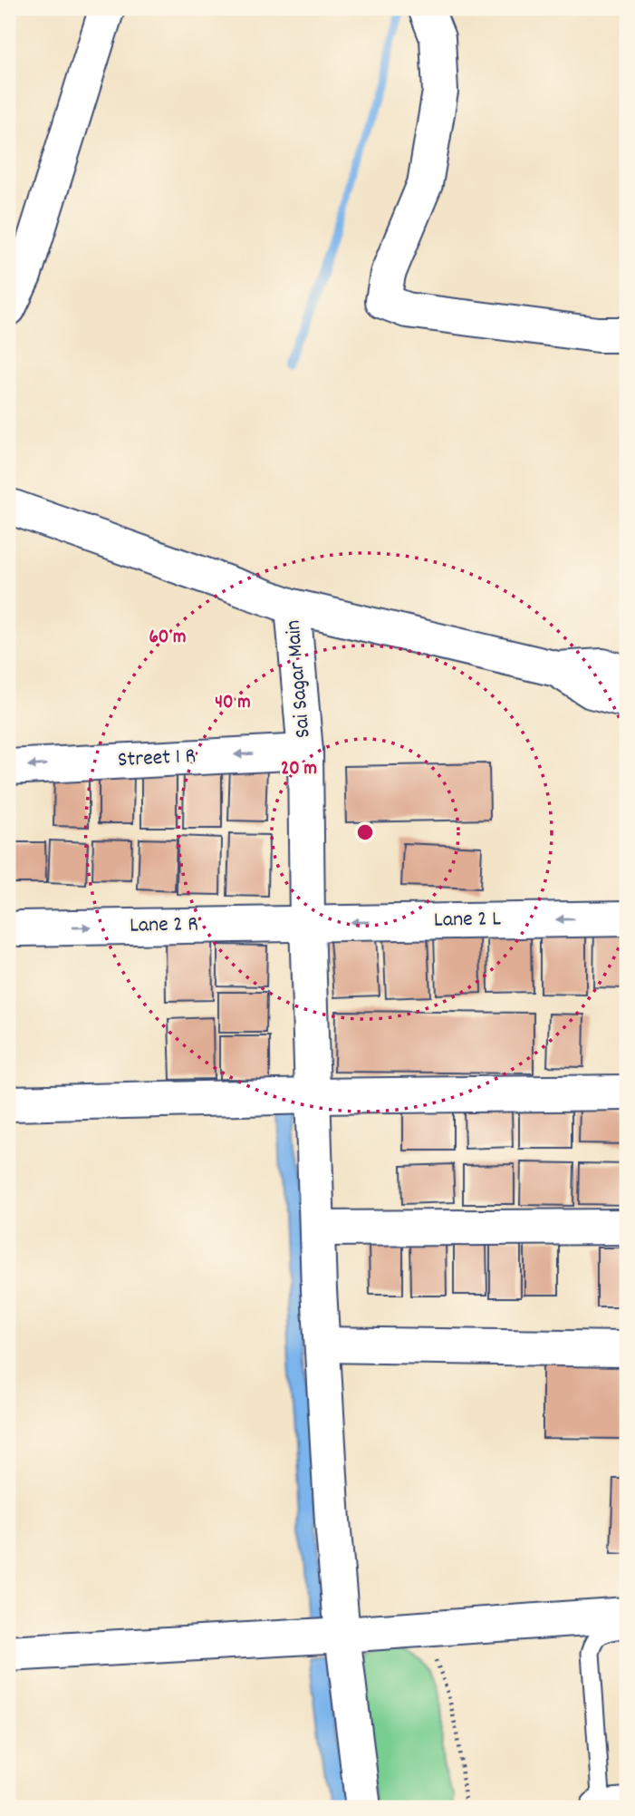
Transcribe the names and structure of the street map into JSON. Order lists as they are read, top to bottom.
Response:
{
  "streets": {
    "street": [
      "Sai Sagar Main",
      "Street 1 R",
      "Lane 2 L",
      "Lane 2 R"
    ]
  },
  "crossings": [
    ["Sai Sagar Main", "Street 1 R"],
    ["Sai Sagar Main", "Lane 2 L"],
    ["Sai Sagar Main", "Lane 2 R"],
    ["Lane 2 L", "Lane 2 R"]
  ],
  "rings": ["60 m", "40 m", "20 m"]
}
